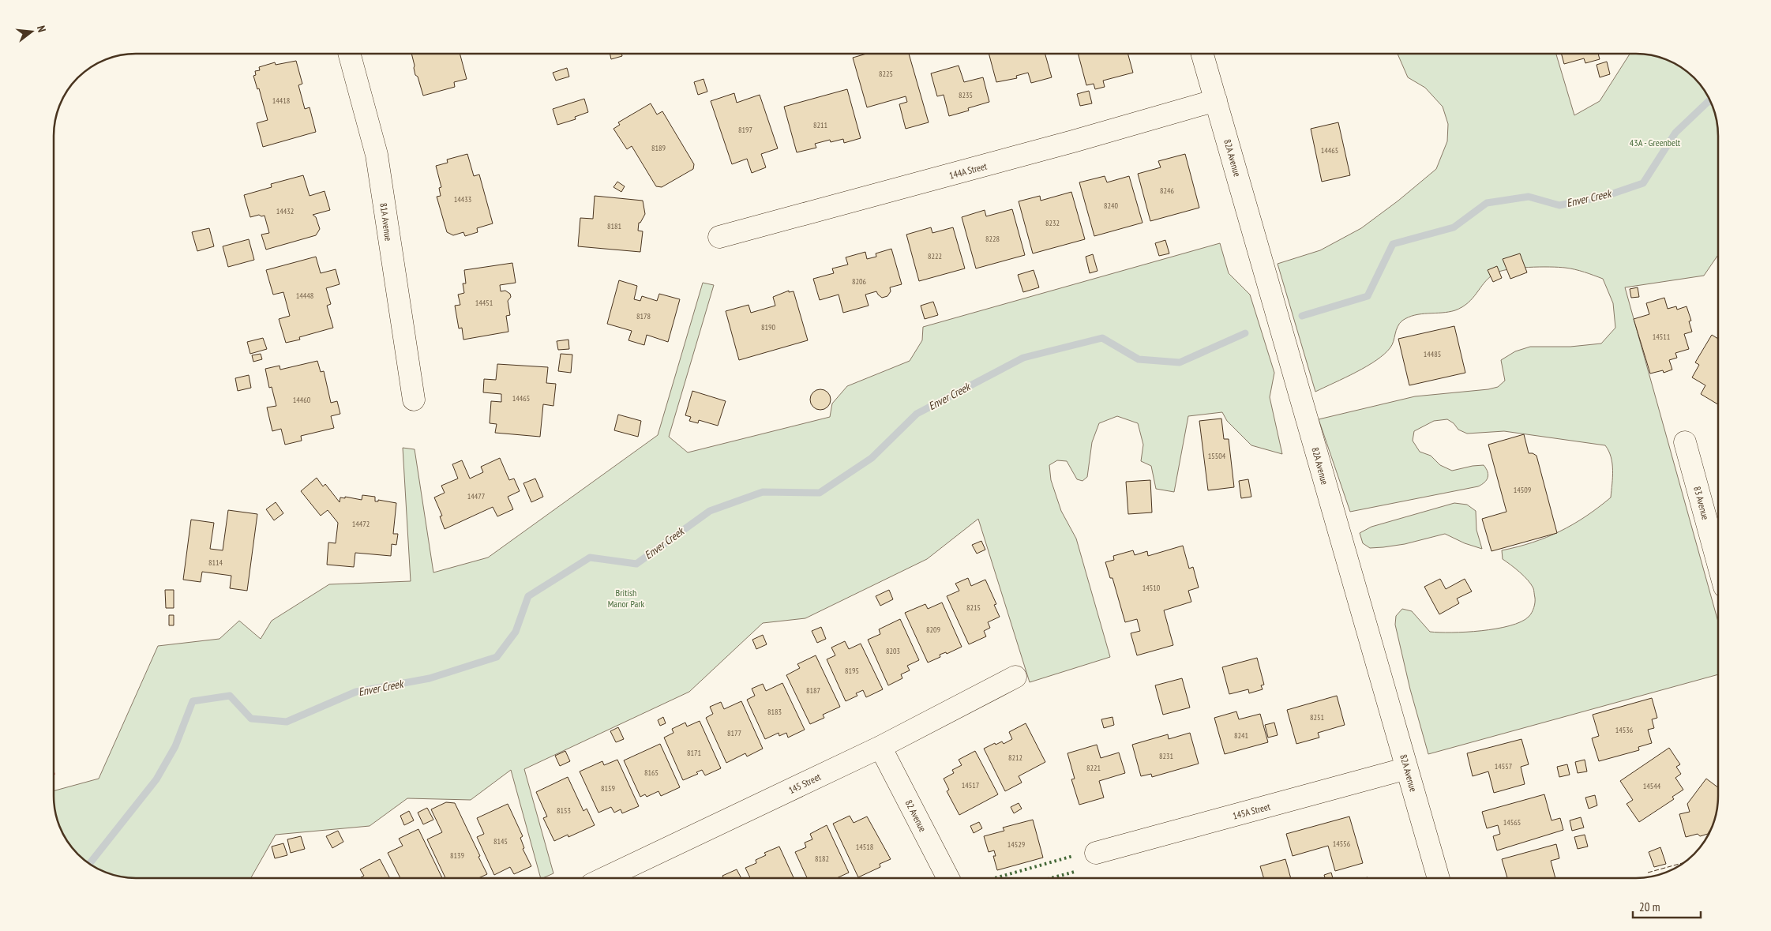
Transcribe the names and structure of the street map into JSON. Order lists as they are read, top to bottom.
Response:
{
  "streets": {
    "street": [
      "82A Avenue",
      "144A Street",
      "81A Avenue",
      "83 Avenue",
      "145 Street",
      "145A Street",
      "82 Avenue"
    ]
  },
  "crossings": [
    ["82A Avenue", "144A Street"],
    ["82A Avenue", "145A Street"],
    ["145 Street", "82 Avenue"]
  ],
  "water": ["Enver Creek"],
  "parks": ["43A - Greenbelt", "British Manor Park"],
  "house_numbers": [
    "8225",
    "8235",
    "14418",
    "8211",
    "8197",
    "8189",
    "14465",
    "8246",
    "14433",
    "8240",
    "14432",
    "8232",
    "8181",
    "8228",
    "8222",
    "8206",
    "14448",
    "14451",
    "8178",
    "8190",
    "14511",
    "14485",
    "14465",
    "14460",
    "15504",
    "14509",
    "14477",
    "14472",
    "8114",
    "14510",
    "8215",
    "8209",
    "8203",
    "8195",
    "8187",
    "8183",
    "8251",
    "14536",
    "8177",
    "8241",
    "8171",
    "8231",
    "8212",
    "14557",
    "8221",
    "8165",
    "14517",
    "14544",
    "8159",
    "8153",
    "14565",
    "8145",
    "14556",
    "14529",
    "14518",
    "8139",
    "8182"
  ],
  "scale_bar": "20 m",
  "north": "right"
}
